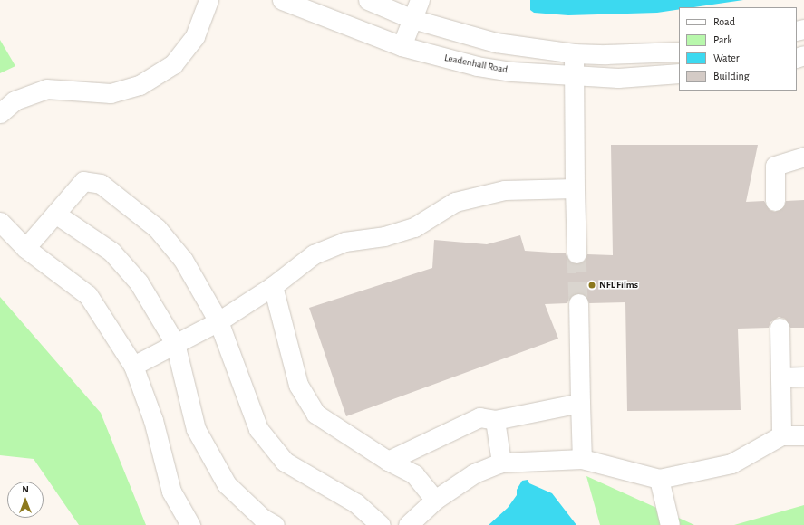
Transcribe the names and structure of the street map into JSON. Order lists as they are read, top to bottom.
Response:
{
  "streets": {
    "street": ["Leadenhall Road"]
  },
  "places": ["NFL Films"],
  "legend": [
    "Road",
    "Park",
    "Water",
    "Building"
  ],
  "north": "top"
}
